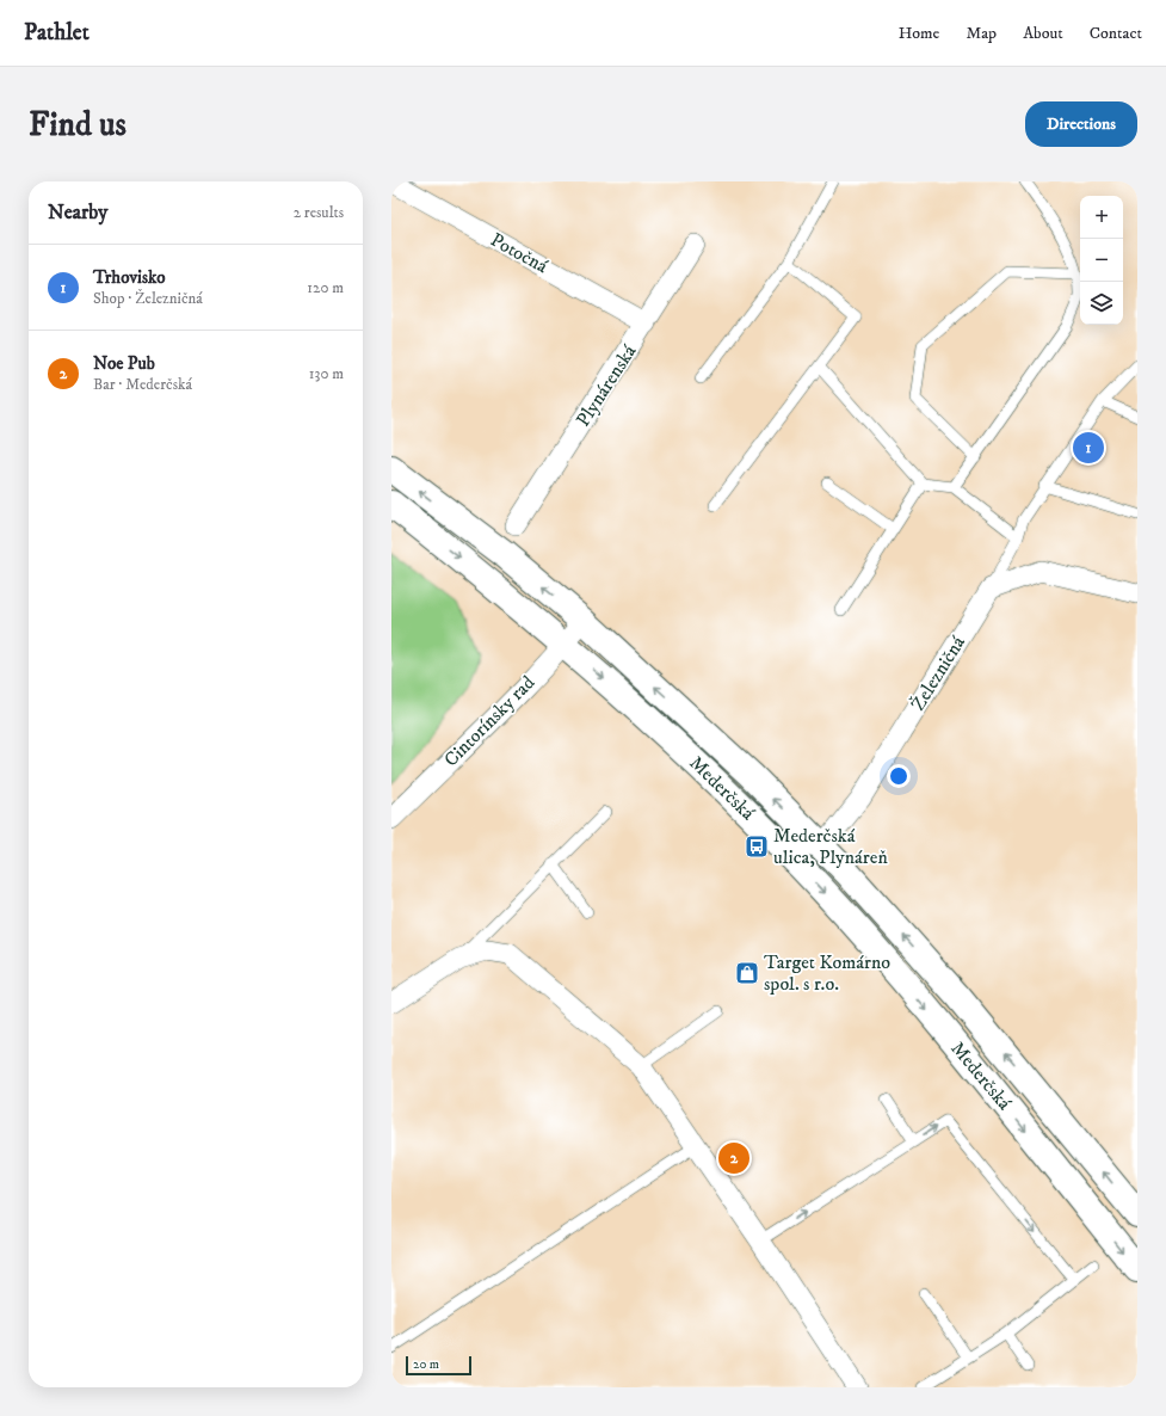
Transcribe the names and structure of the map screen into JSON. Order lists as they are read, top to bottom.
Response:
{
  "streets": {
    "main road": ["Mederčská"],
    "street": [
      "Potočná",
      "Plynárenská",
      "Železničná",
      "Cintorínsky rad"
    ]
  },
  "crossings": [
    ["Potočná", "Plynárenská"],
    ["Železničná", "Mederčská"],
    ["Cintorínsky rad", "Mederčská"]
  ],
  "places": {
    "bus stop": ["Mederčská ulica, Plynáreň"],
    "shop": ["Target Komárno spol. s r.o."]
  },
  "scale_bar": "20 m",
  "page": {
    "header": "Pathlet",
    "nav": [
      "Home",
      "Map",
      "About",
      "Contact"
    ],
    "buttons": "Directions",
    "title": "Find us",
    "heading": ["Nearby", "2 results"],
    "map_buttons": ["+", "−"],
    "list": [
      {
        "mark": "1",
        "name": "Trhovisko",
        "note": "Shop · Železničná",
        "value": "120 m"
      },
      {
        "mark": "2",
        "name": "Noe Pub",
        "note": "Bar · Mederčská",
        "value": "130 m"
      }
    ],
    "pins": ["1", "2"],
    "scale": "20 m"
  }
}
